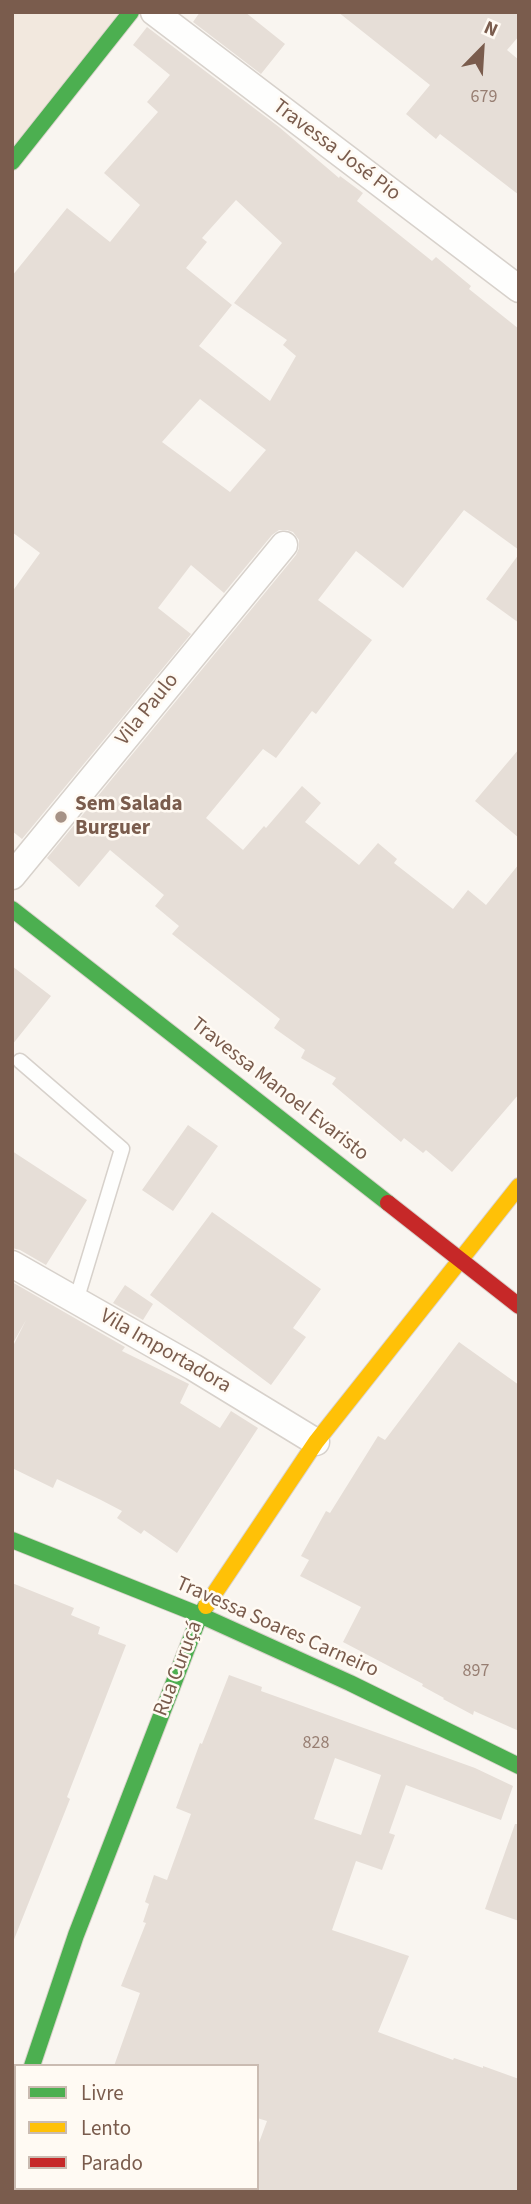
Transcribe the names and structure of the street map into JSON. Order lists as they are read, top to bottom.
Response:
{
  "streets": {
    "street": [
      "Travessa José Pio",
      "Vila Paulo",
      "Travessa Manoel Evaristo",
      "Vila Importadora",
      "Travessa Soares Carneiro",
      "Rua Curuçá"
    ]
  },
  "crossings": [
    ["Travessa Manoel Evaristo", "Rua Curuçá"],
    ["Vila Importadora", "Rua Curuçá"],
    ["Travessa Soares Carneiro", "Rua Curuçá"]
  ],
  "places": ["Sem Salada Burguer"],
  "house_numbers": ["679", "897", "828"],
  "legend": ["Livre", "Lento", "Parado"],
  "north": "top right"
}
